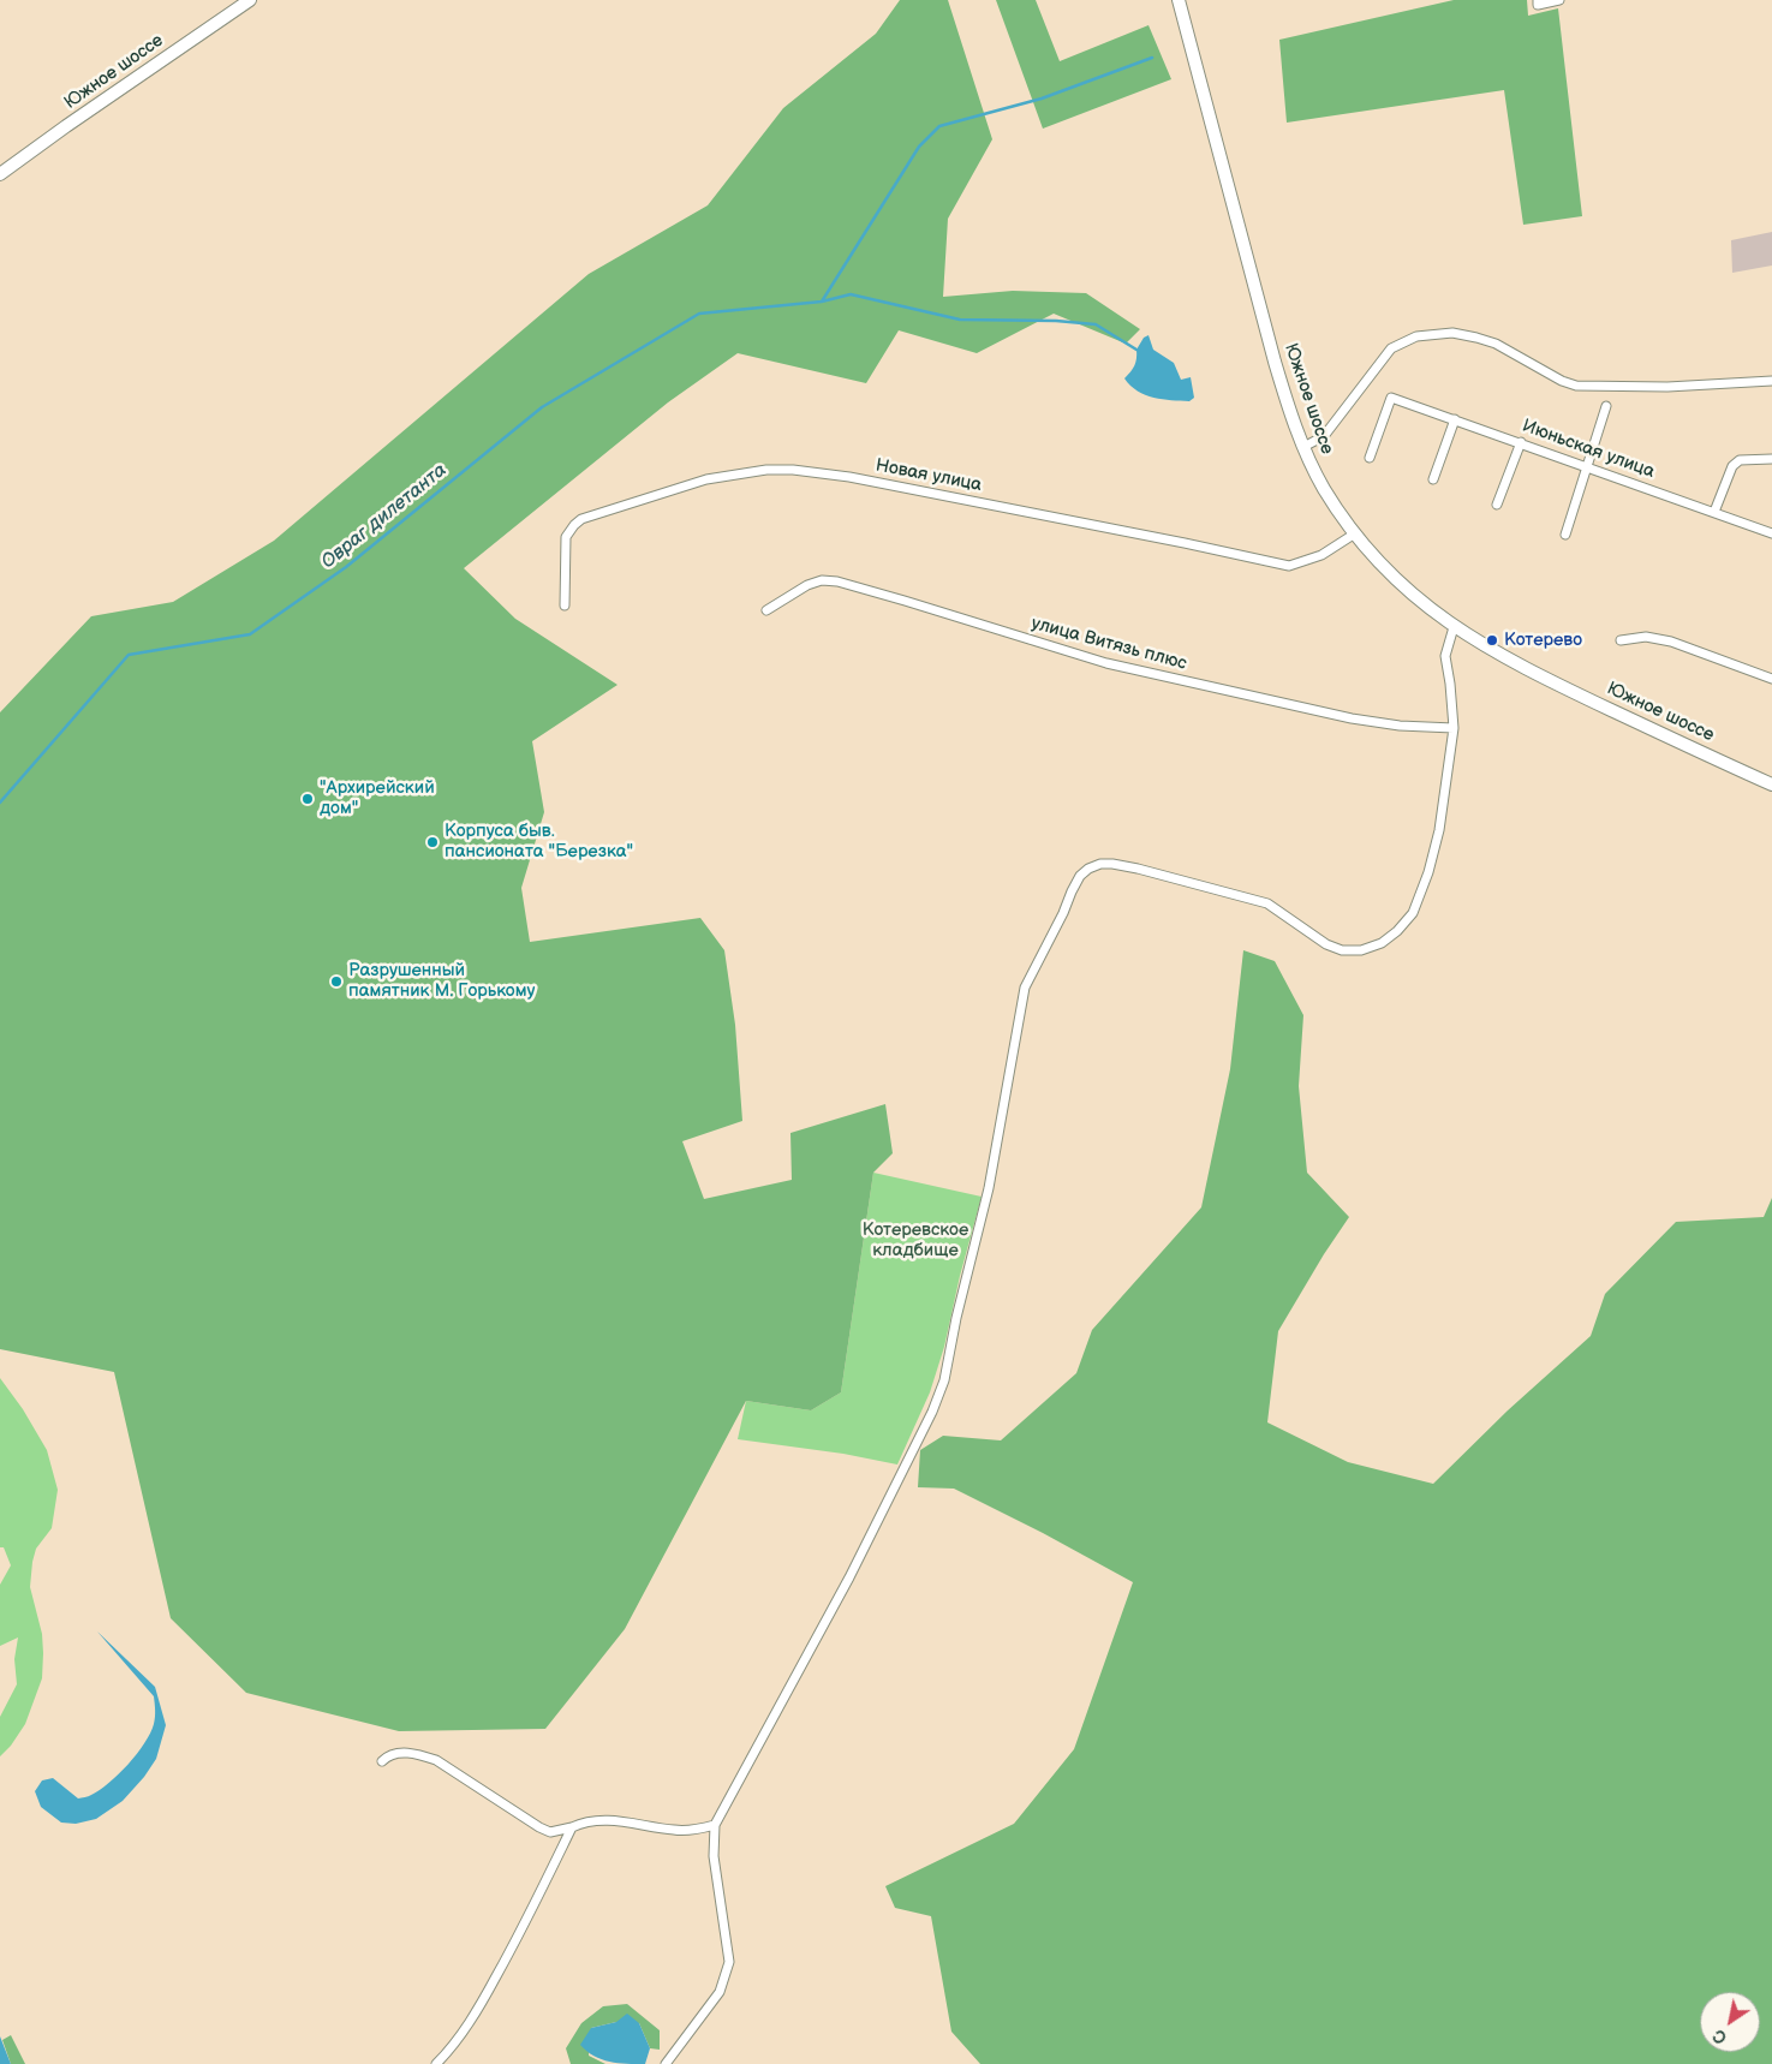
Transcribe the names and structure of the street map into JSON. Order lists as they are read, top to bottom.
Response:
{
  "streets": {
    "main road": ["Южное шоссе"],
    "street": ["Июньская улица", "Новая улица", "улица Витязь плюс"]
  },
  "crossings": [
    ["Южное шоссе", "Новая улица"]
  ],
  "water": ["Овраг дилетанта"],
  "parks": ["Котеревское кладбище"],
  "places": [
    "Котерево",
    "\"Архирейский дом\"",
    "Корпуса быв. пансионата \"Березка\"",
    "Разрушенный памятник М. Горькому"
  ],
  "north": "bottom left"
}
